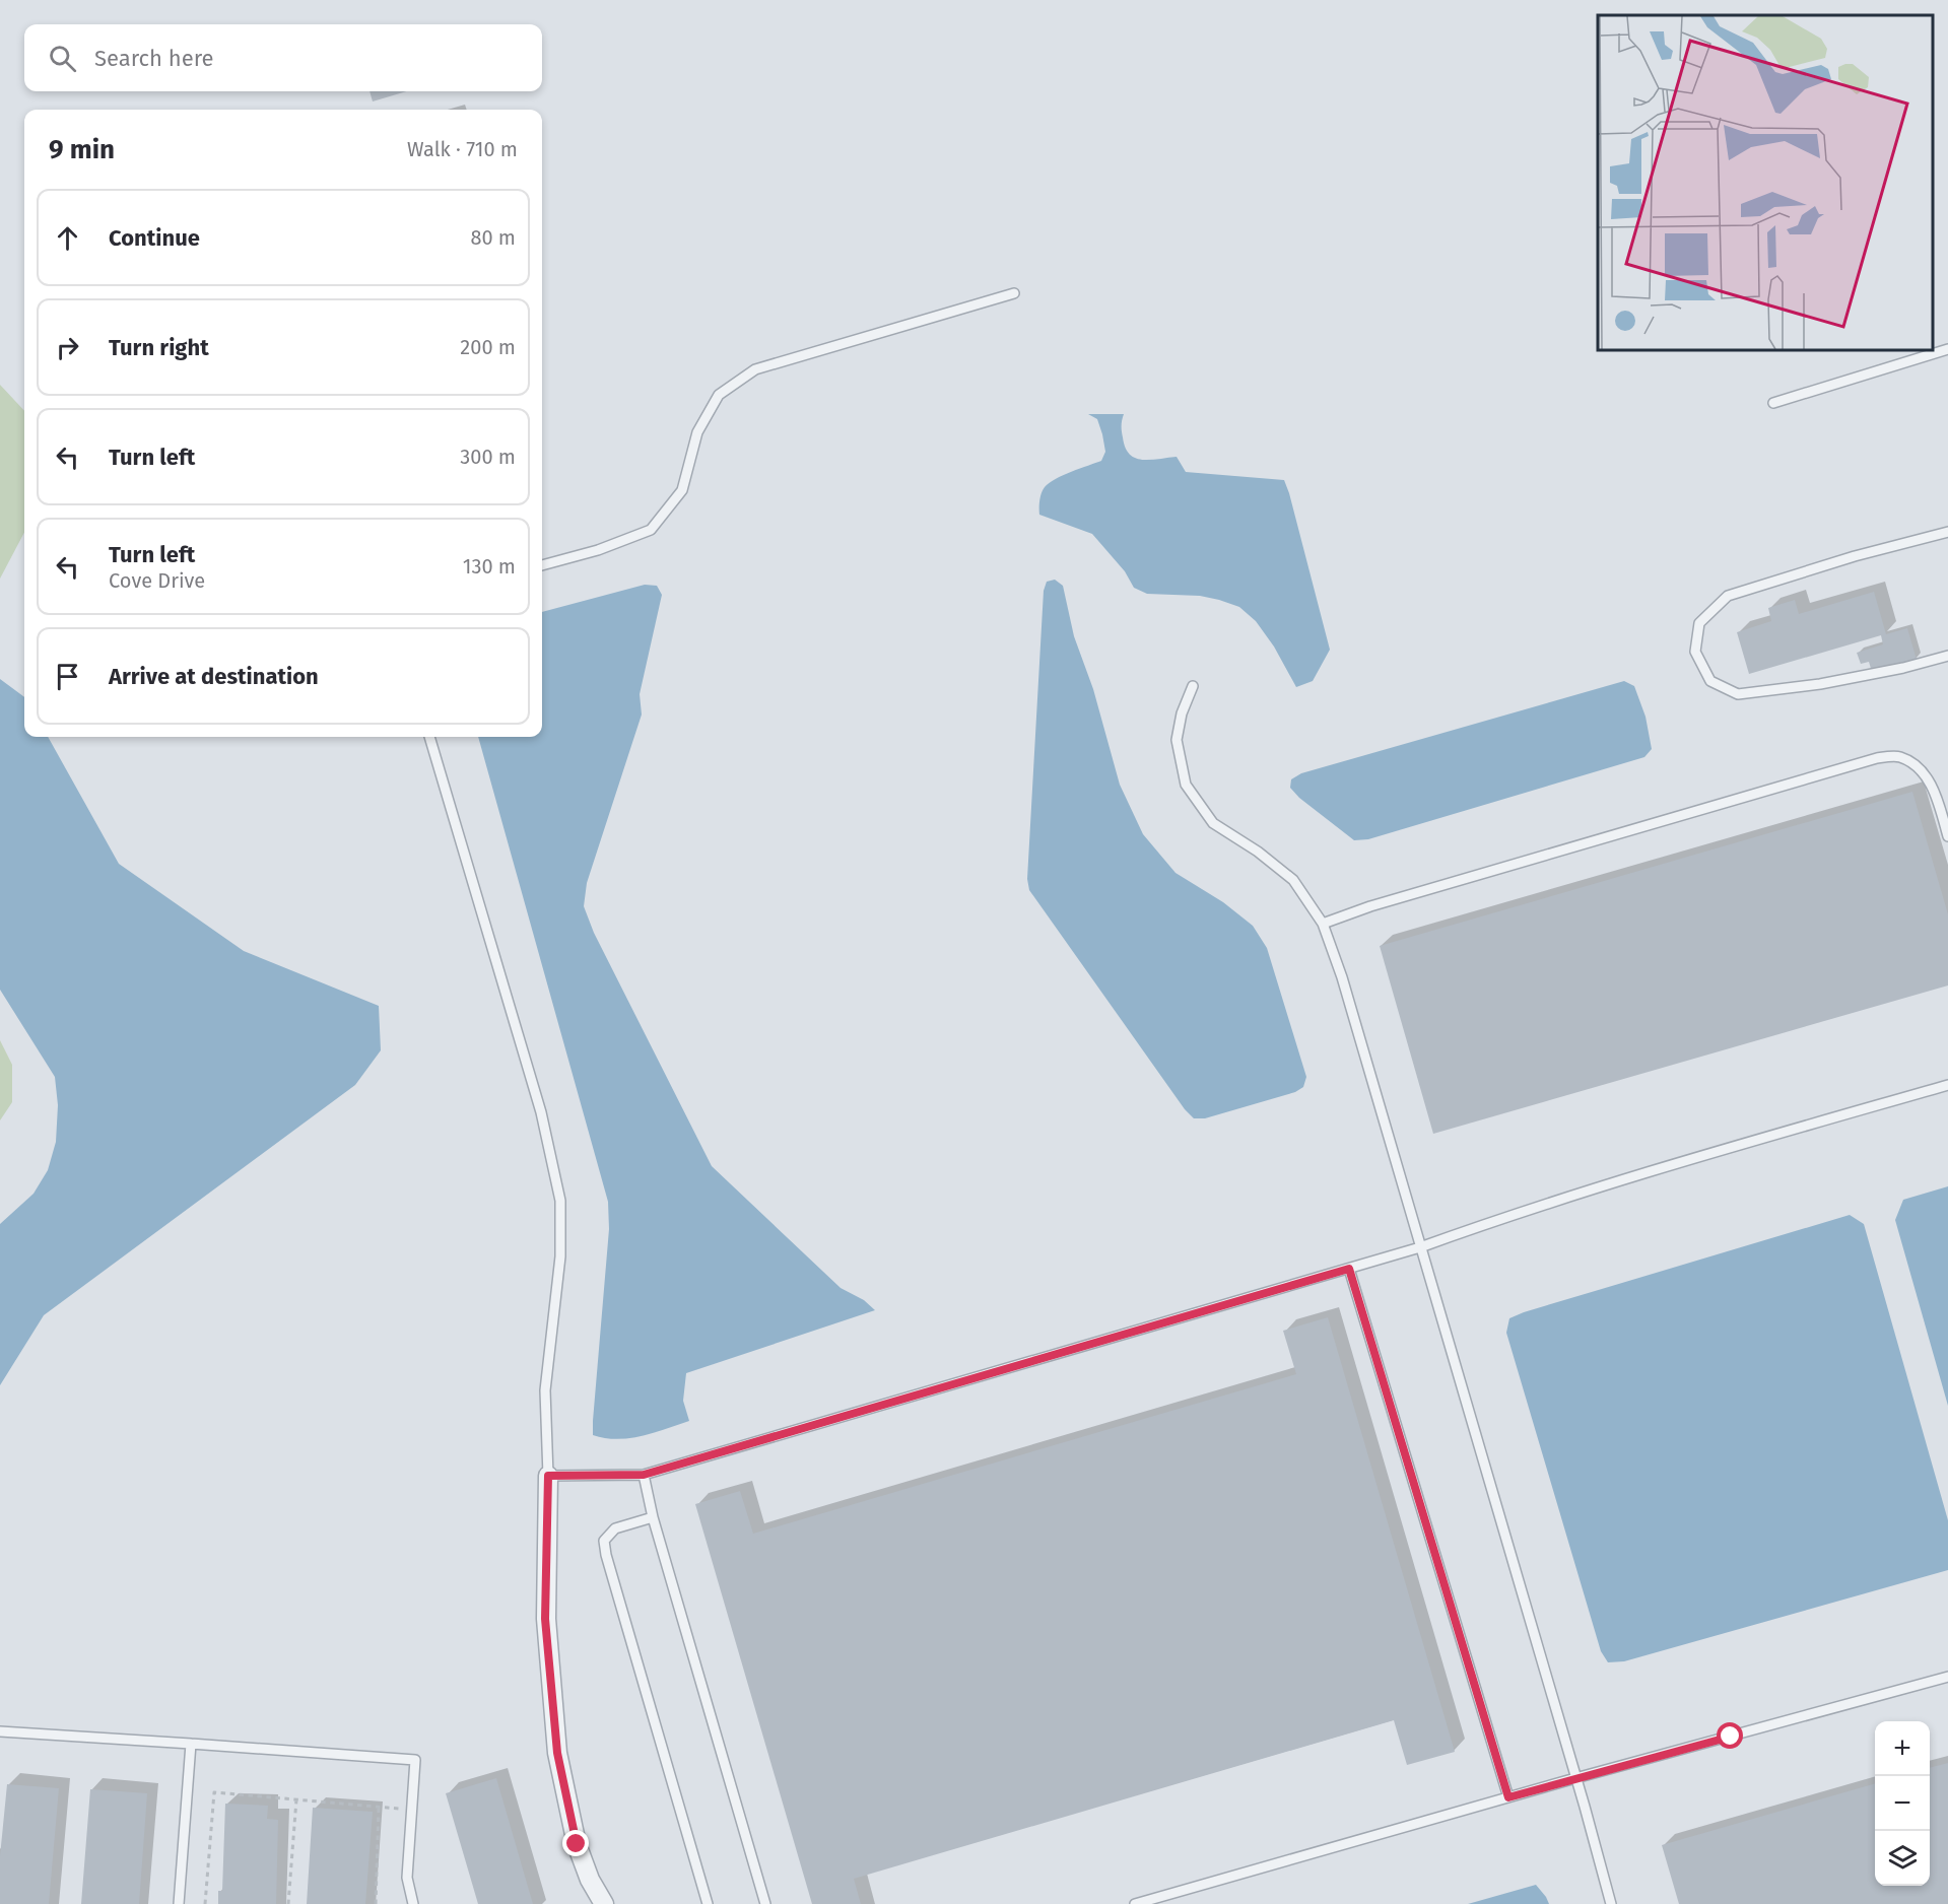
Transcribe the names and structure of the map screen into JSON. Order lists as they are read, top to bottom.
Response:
{
  "page": {
    "search": "Search here",
    "heading": ["9 min", "Walk · 710 m"],
    "list": [
      ["Continue", "80 m"],
      ["Turn right", "200 m"],
      ["Turn left", "300 m"],
      ["Turn left", "Cove Drive", "130 m"],
      "Arrive at destination"
    ],
    "map_buttons": ["+", "−"]
  }
}
